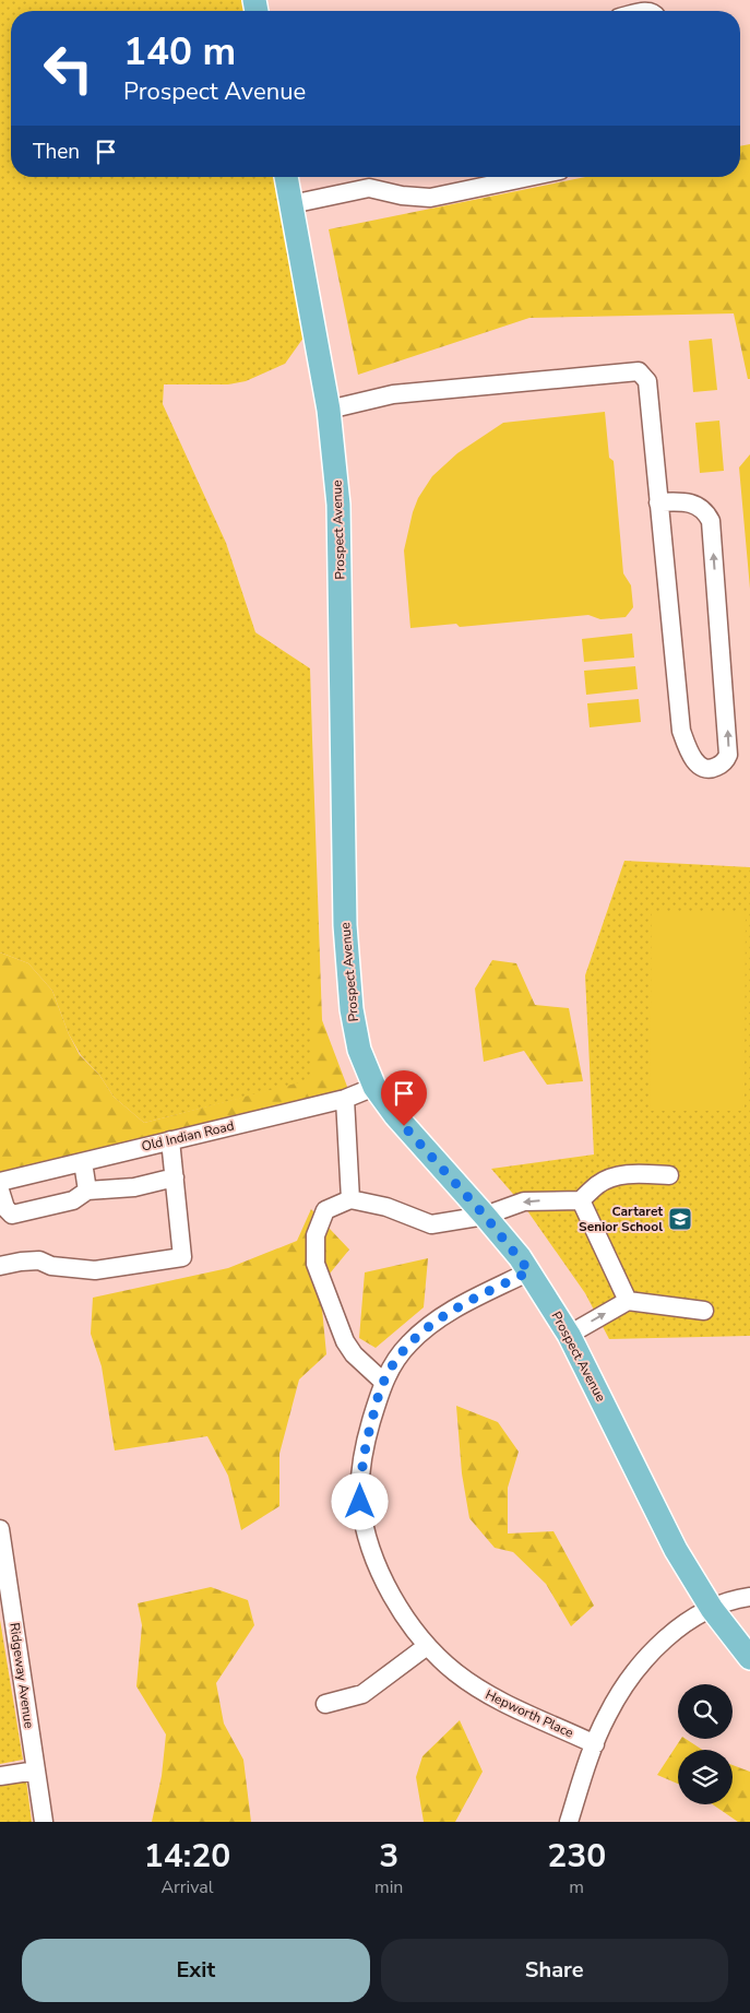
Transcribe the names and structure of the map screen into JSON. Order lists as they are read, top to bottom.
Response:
{
  "streets": {
    "main road": ["Prospect Avenue"],
    "street": ["Old Indian Road", "Ridgeway Avenue", "Hepworth Place"]
  },
  "crossings": [
    ["Prospect Avenue", "Old Indian Road"],
    ["Prospect Avenue", "Hepworth Place"]
  ],
  "places": {
    "school or university": ["Cartaret Senior School"]
  },
  "page": {
    "turn": ["140 m", "Prospect Avenue"],
    "then": "Then",
    "eta": [
      "14:20",
      "Arrival",
      "3",
      "min",
      "230",
      "m"
    ],
    "buttons": ["Exit", "Share"]
  }
}
